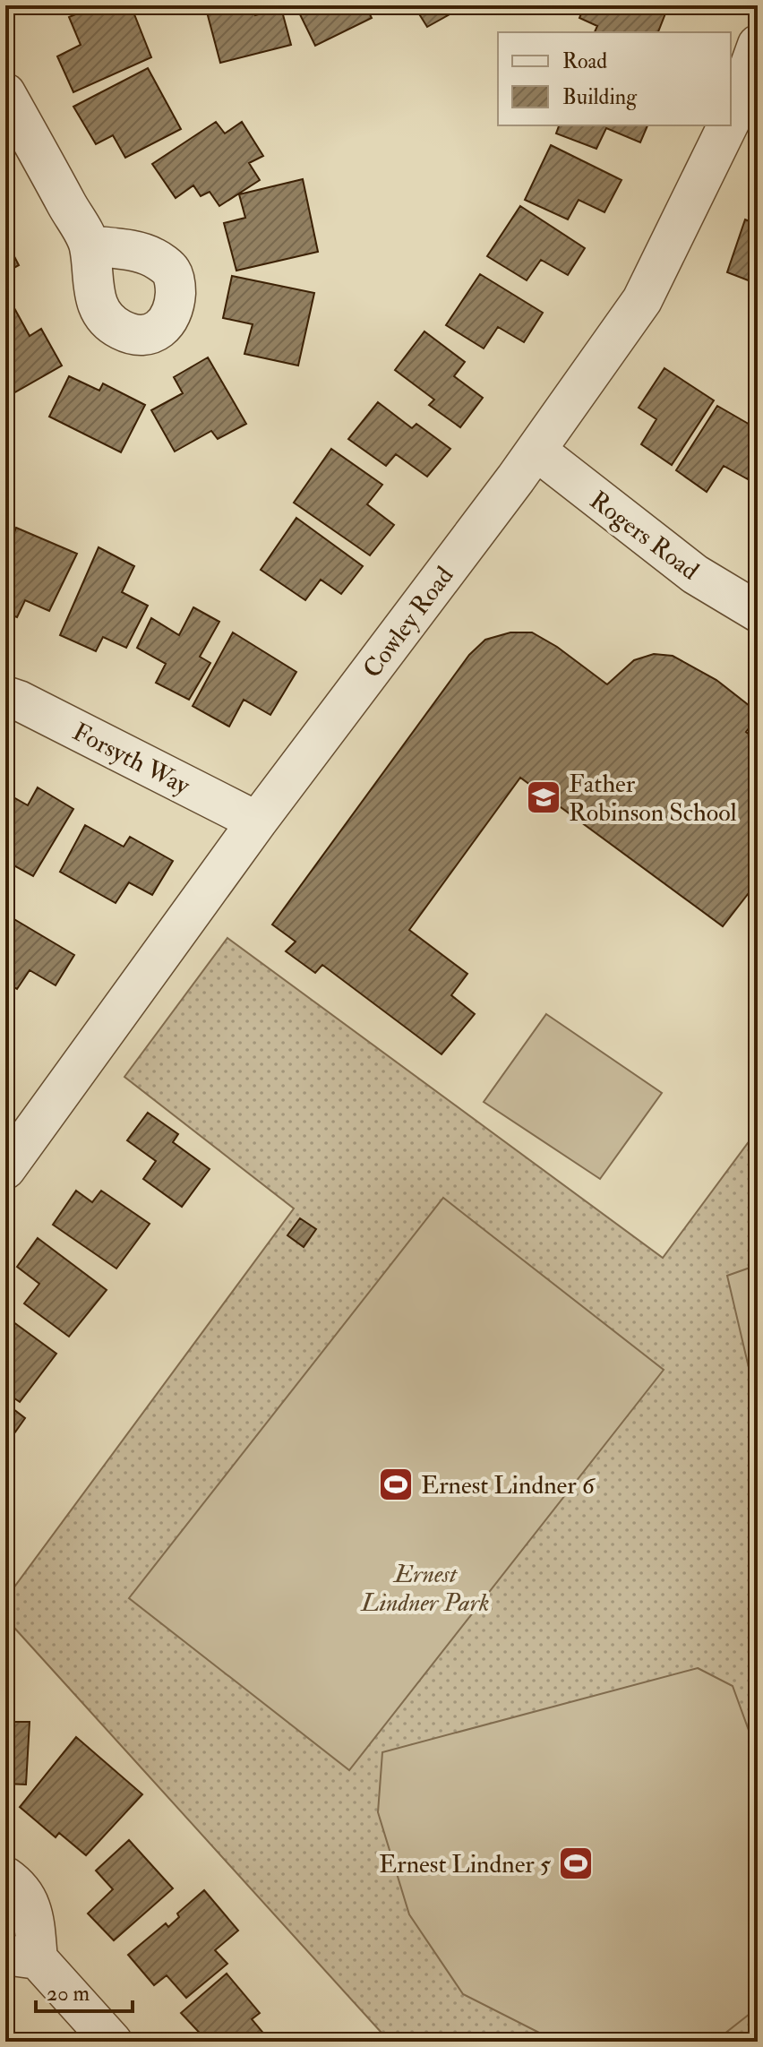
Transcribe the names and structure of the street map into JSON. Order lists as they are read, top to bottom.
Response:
{
  "streets": {
    "street": ["Rogers Road", "Cowley Road", "Forsyth Way"]
  },
  "crossings": [
    ["Rogers Road", "Cowley Road"],
    ["Cowley Road", "Forsyth Way"]
  ],
  "parks": ["Ernest Lindner Park"],
  "places": {
    "school or university": ["Father Robinson School"],
    "sports": ["Ernest Lindner 6", "Ernest Lindner 5"]
  },
  "legend": ["Road", "Building"],
  "scale_bar": "20 m"
}
